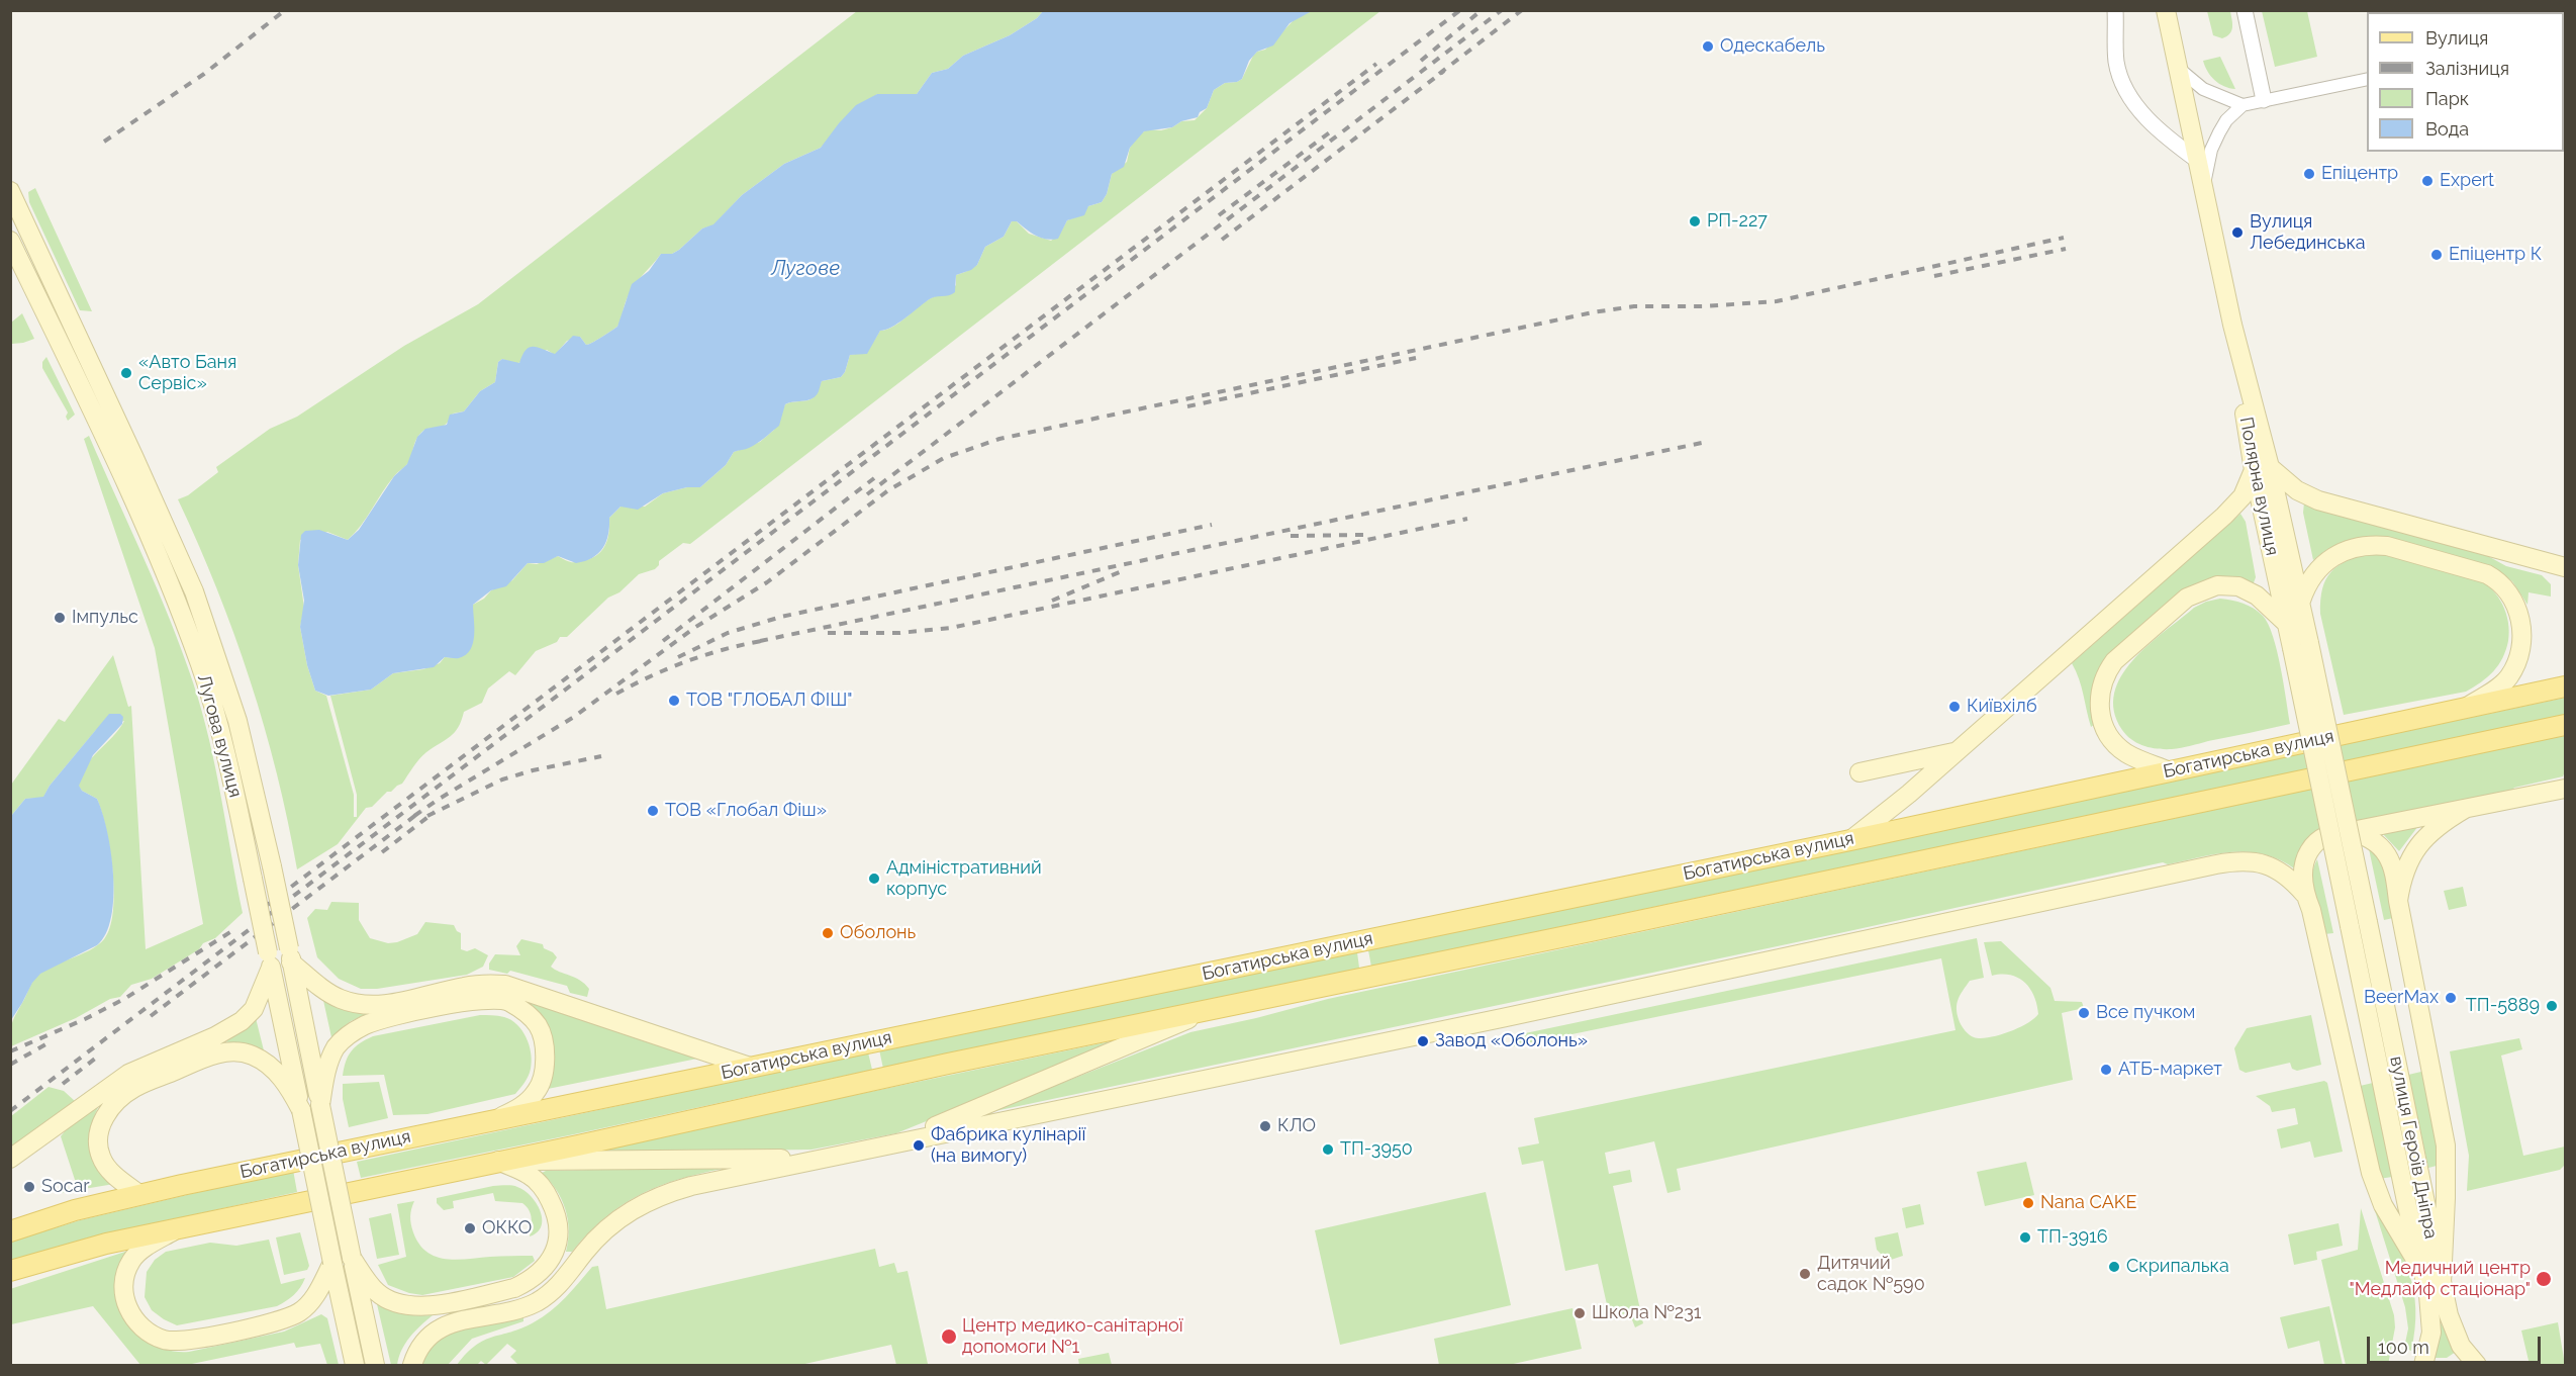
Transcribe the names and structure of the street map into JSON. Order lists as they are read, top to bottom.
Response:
{
  "streets": {
    "main road": [
      "Полярна вулиця",
      "Лугова вулиця",
      "Богатирська вулиця",
      "вулиця Героїв Дніпра"
    ]
  },
  "crossings": [
    ["Богатирська вулиця", "вулиця Героїв Дніпра"]
  ],
  "water": ["Лугове"],
  "places": [
    "Одескабель",
    "Епіцентр",
    "Expert",
    "РП-227",
    "Вулиця Лебединська",
    "Епіцентр К",
    "«Авто Баня Сервіс»",
    "Імпульс",
    "ТОВ \"ГЛОБАЛ ФІШ\"",
    "Київхілб",
    "ТОВ «Глобал Фіш»",
    "Адміністративний корпус",
    "Оболонь",
    "BeerMax",
    "ТП-5889",
    "Все пучком",
    "Завод «Оболонь»",
    "АТБ-маркет",
    "КЛО",
    "Фабрика кулінарії (на вимогу)",
    "ТП-3950",
    "Socar",
    "Nana CAKE",
    "ОККО",
    "ТП-3916",
    "Скрипалька",
    "Дитячий садок №590",
    "Медичний центр \"Медлайф стаціонар\"",
    "Школа №231",
    "Центр медико-санітарної допомоги №1"
  ],
  "legend": [
    "Вулиця",
    "Залізниця",
    "Парк",
    "Вода"
  ],
  "scale_bar": "100 m"
}
